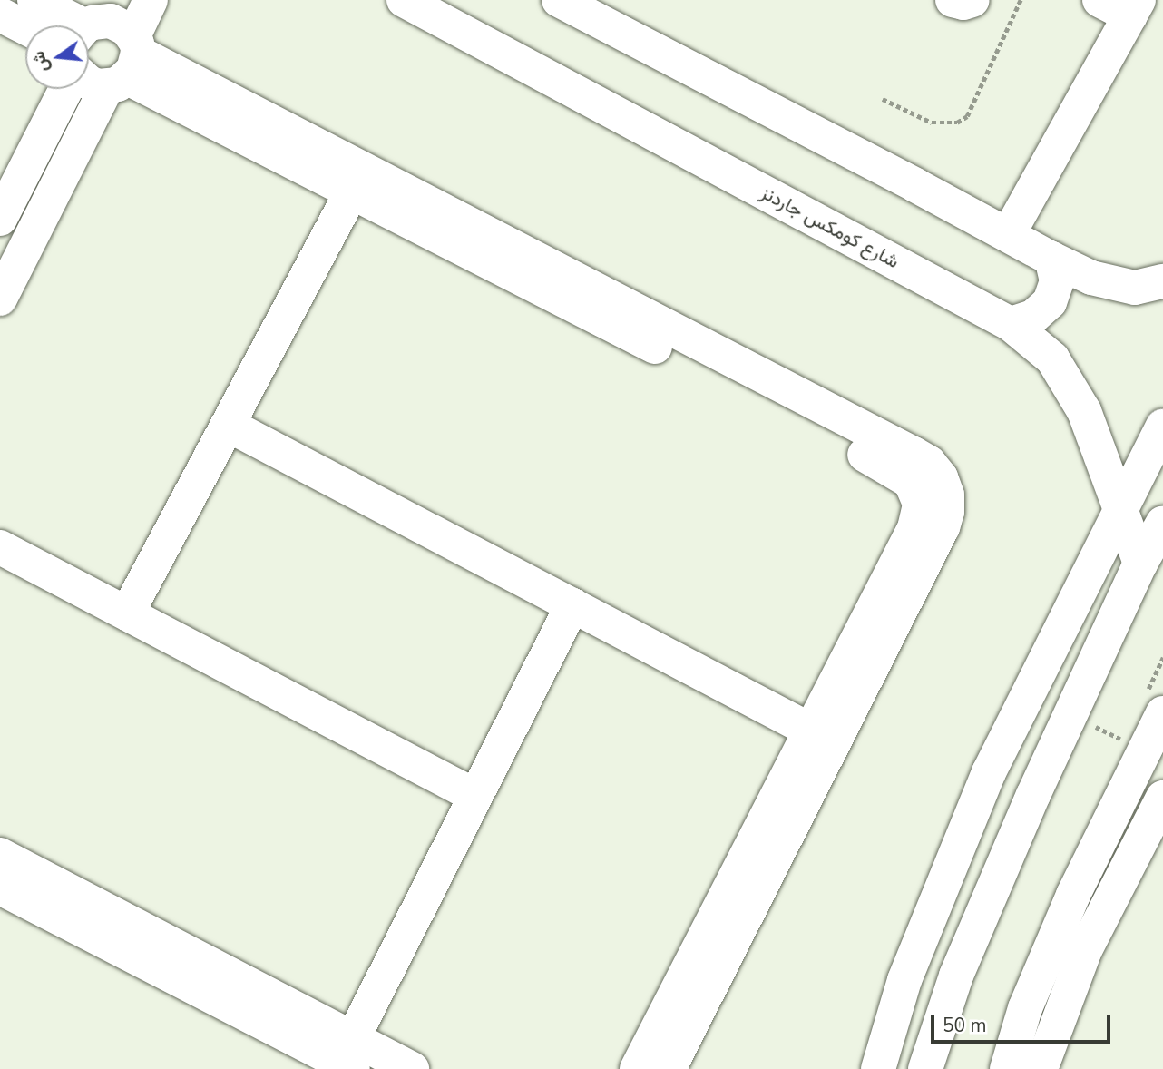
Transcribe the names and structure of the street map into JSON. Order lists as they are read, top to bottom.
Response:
{
  "streets": {
    "street": ["شارع كومكس جاردنز"]
  },
  "scale_bar": "50 m",
  "north": "left"
}
